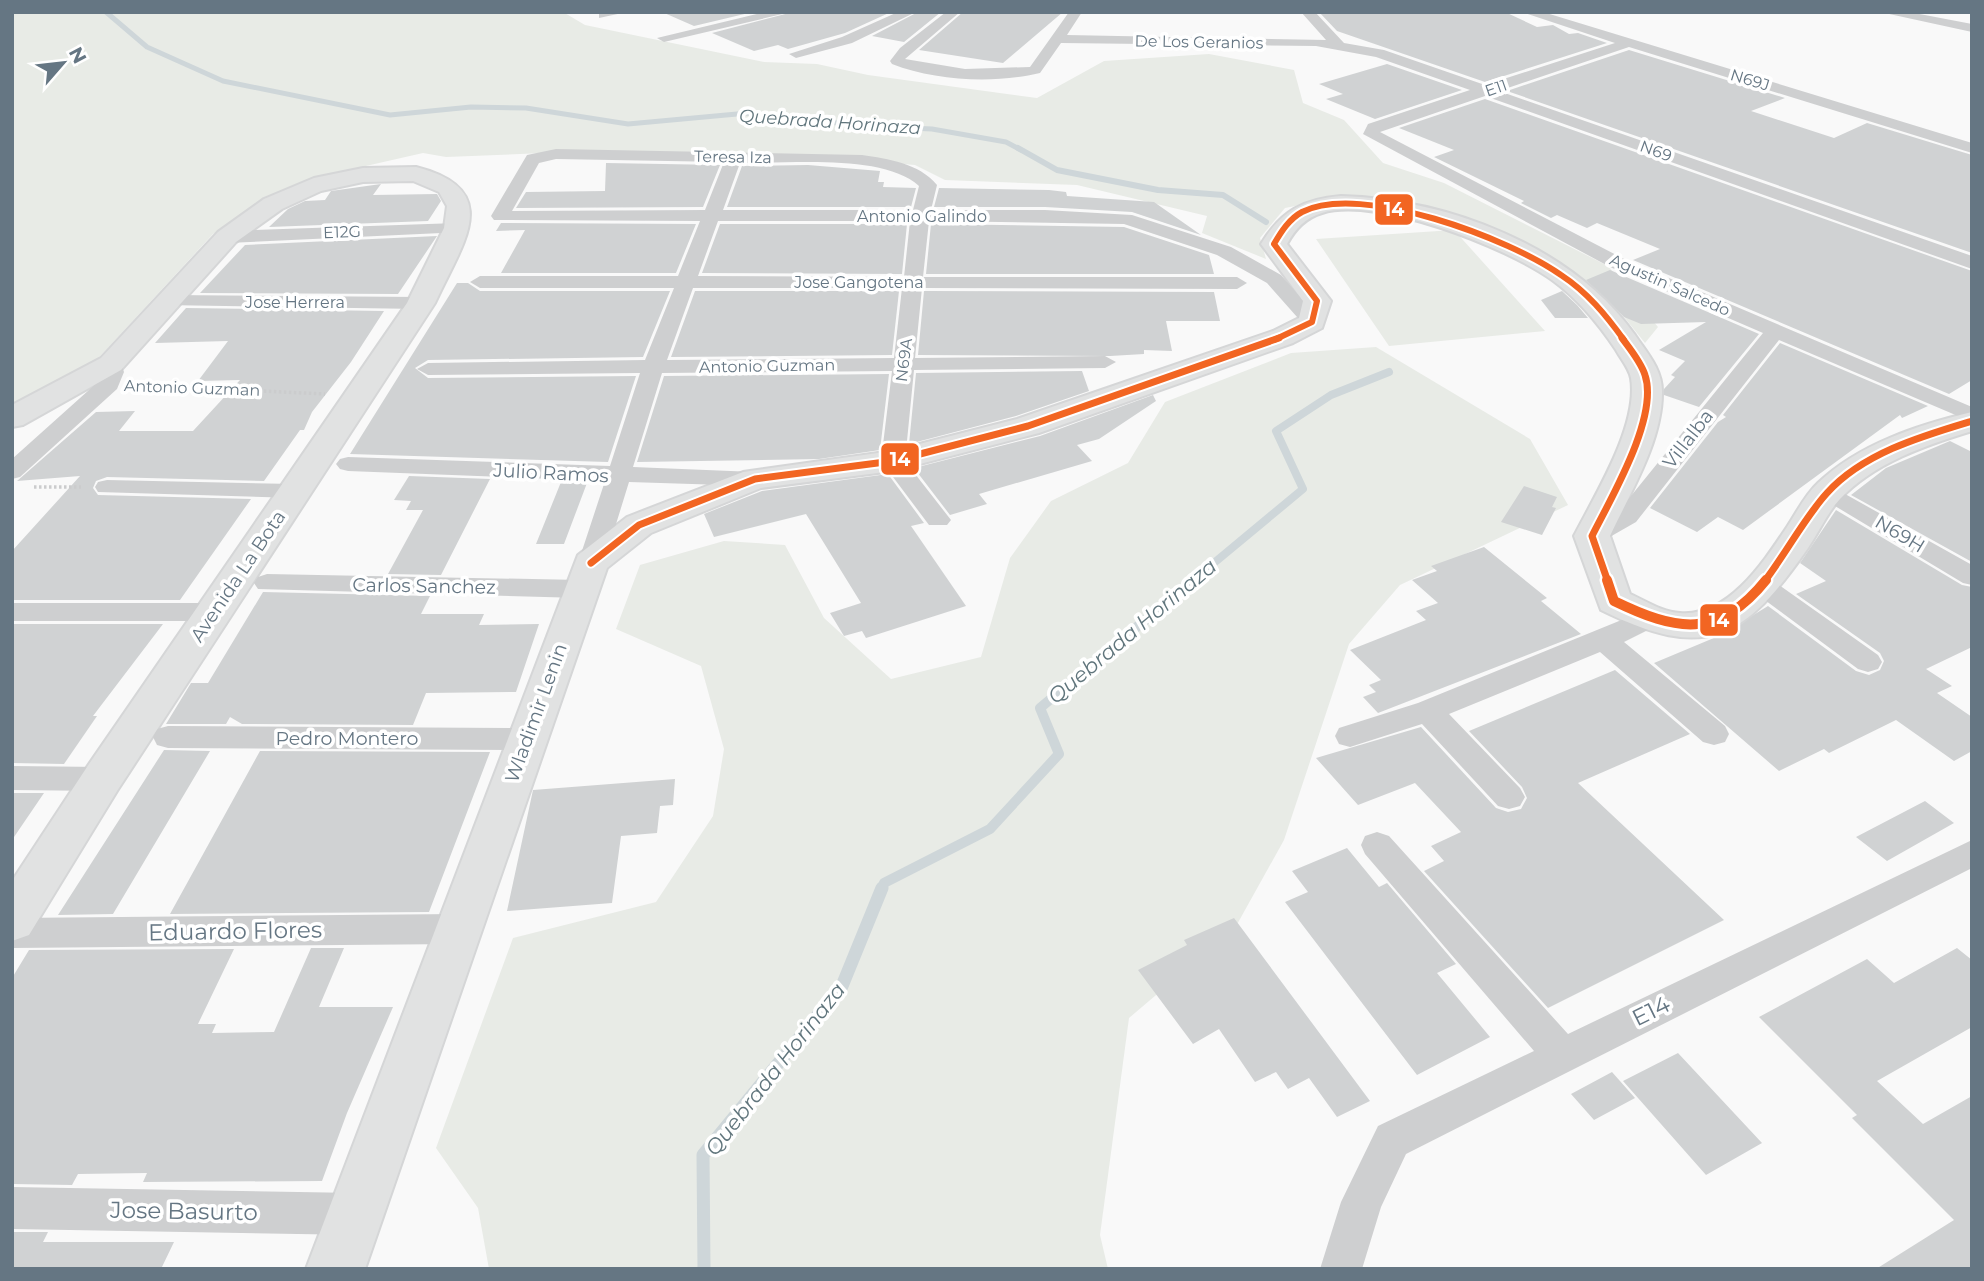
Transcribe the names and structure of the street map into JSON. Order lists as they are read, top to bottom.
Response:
{
  "streets": {
    "street": [
      "De Los Geranios",
      "N69J",
      "E11",
      "N69",
      "Teresa Iza",
      "Antonio Galindo",
      "E12G",
      "Jose Gangotena",
      "Agustin Salcedo",
      "Jose Herrera",
      "N69A",
      "Antonio Guzman",
      "Villalba",
      "Julio Ramos",
      "N69H",
      "Avenida La Bota",
      "Carlos Sanchez",
      "Wladimir Lenin",
      "Pedro Montero",
      "Eduardo Flores",
      "E14",
      "Jose Basurto"
    ]
  },
  "crossings": [
    ["De Los Geranios", "N69"],
    ["N69J", "E11"],
    ["E11", "N69"],
    ["E11", "Agustin Salcedo"],
    ["Teresa Iza", "Antonio Galindo"],
    ["Teresa Iza", "N69A"],
    ["Teresa Iza", "Wladimir Lenin"],
    ["Antonio Galindo", "N69A"],
    ["Antonio Galindo", "Julio Ramos"],
    ["Antonio Galindo", "Wladimir Lenin"],
    ["E12G", "Avenida La Bota"],
    ["Jose Gangotena", "N69A"],
    ["Jose Gangotena", "Wladimir Lenin"],
    ["Agustin Salcedo", "Villalba"],
    ["Jose Herrera", "Avenida La Bota"],
    ["N69A", "Antonio Guzman"],
    ["N69A", "Julio Ramos"],
    ["Antonio Guzman", "Avenida La Bota"],
    ["Antonio Guzman", "Wladimir Lenin"],
    ["Julio Ramos", "Carlos Sanchez"],
    ["Julio Ramos", "Wladimir Lenin"],
    ["Carlos Sanchez", "Wladimir Lenin"],
    ["Wladimir Lenin", "Pedro Montero"],
    ["Wladimir Lenin", "Eduardo Flores"],
    ["Wladimir Lenin", "Jose Basurto"]
  ],
  "water": ["Quebrada Horinaza"],
  "lines": ["transit line 14"],
  "north": "top right"
}
